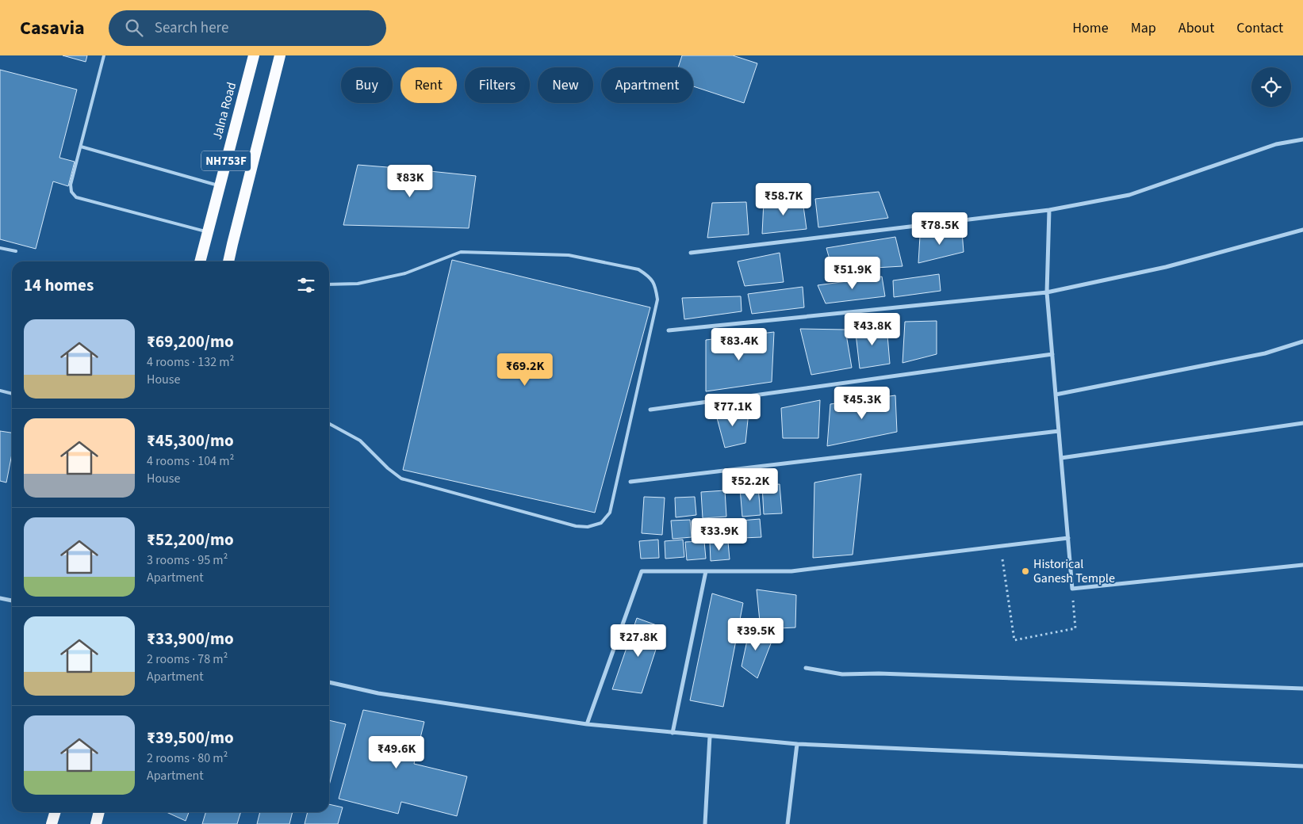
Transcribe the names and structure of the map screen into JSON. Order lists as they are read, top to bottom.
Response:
{
  "streets": {
    "highway": ["Jalna Road", "NH753F"]
  },
  "places": ["Historical Ganesh Temple"],
  "page": {
    "header": "Casavia",
    "search": "Search here",
    "nav": [
      "Home",
      "Map",
      "About",
      "Contact"
    ],
    "chip": [
      "Buy",
      "Rent",
      "Filters",
      "New",
      "Apartment"
    ],
    "price": [
      "₹83K",
      "₹58.7K",
      "₹78.5K",
      "₹51.9K",
      "₹43.8K",
      "₹83.4K",
      "₹69.2K",
      "₹45.3K",
      "₹77.1K",
      "₹52.2K",
      "₹33.9K",
      "₹39.5K",
      "₹27.8K",
      "₹49.6K"
    ],
    "heading": "14 homes",
    "list": [
      {
        "name": "₹69,200/mo",
        "note": "4 rooms · 132 m² · House"
      },
      {
        "name": "₹45,300/mo",
        "note": "4 rooms · 104 m² · House"
      },
      {
        "name": "₹52,200/mo",
        "note": "3 rooms · 95 m² · Apartment"
      },
      {
        "name": "₹33,900/mo",
        "note": "2 rooms · 78 m² · Apartment"
      },
      {
        "name": "₹39,500/mo",
        "note": "2 rooms · 80 m² · Apartment"
      }
    ]
  }
}
